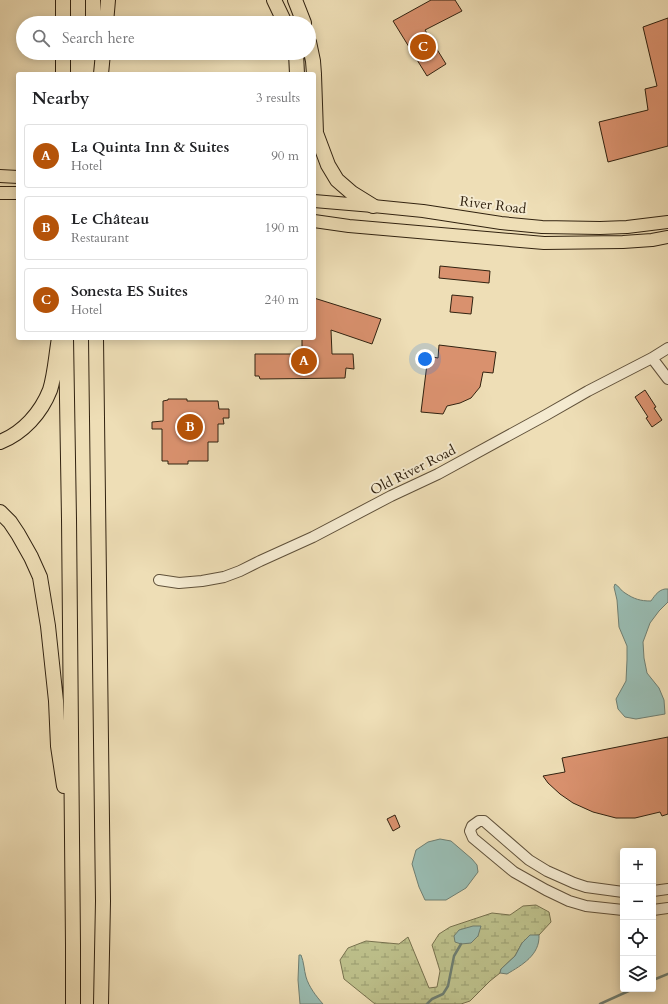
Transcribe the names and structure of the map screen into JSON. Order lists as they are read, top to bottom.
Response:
{
  "streets": {
    "main road": ["River Road"],
    "street": ["Old River Road"]
  },
  "page": {
    "search": "Search here",
    "pins": ["C", "A", "B"],
    "heading": ["Nearby", "3 results"],
    "list": [
      {
        "mark": "A",
        "name": "La Quinta Inn & Suites",
        "note": "Hotel",
        "value": "90 m"
      },
      {
        "mark": "B",
        "name": "Le Château",
        "note": "Restaurant",
        "value": "190 m"
      },
      {
        "mark": "C",
        "name": "Sonesta ES Suites",
        "note": "Hotel",
        "value": "240 m"
      }
    ],
    "map_buttons": ["+", "−"]
  }
}
